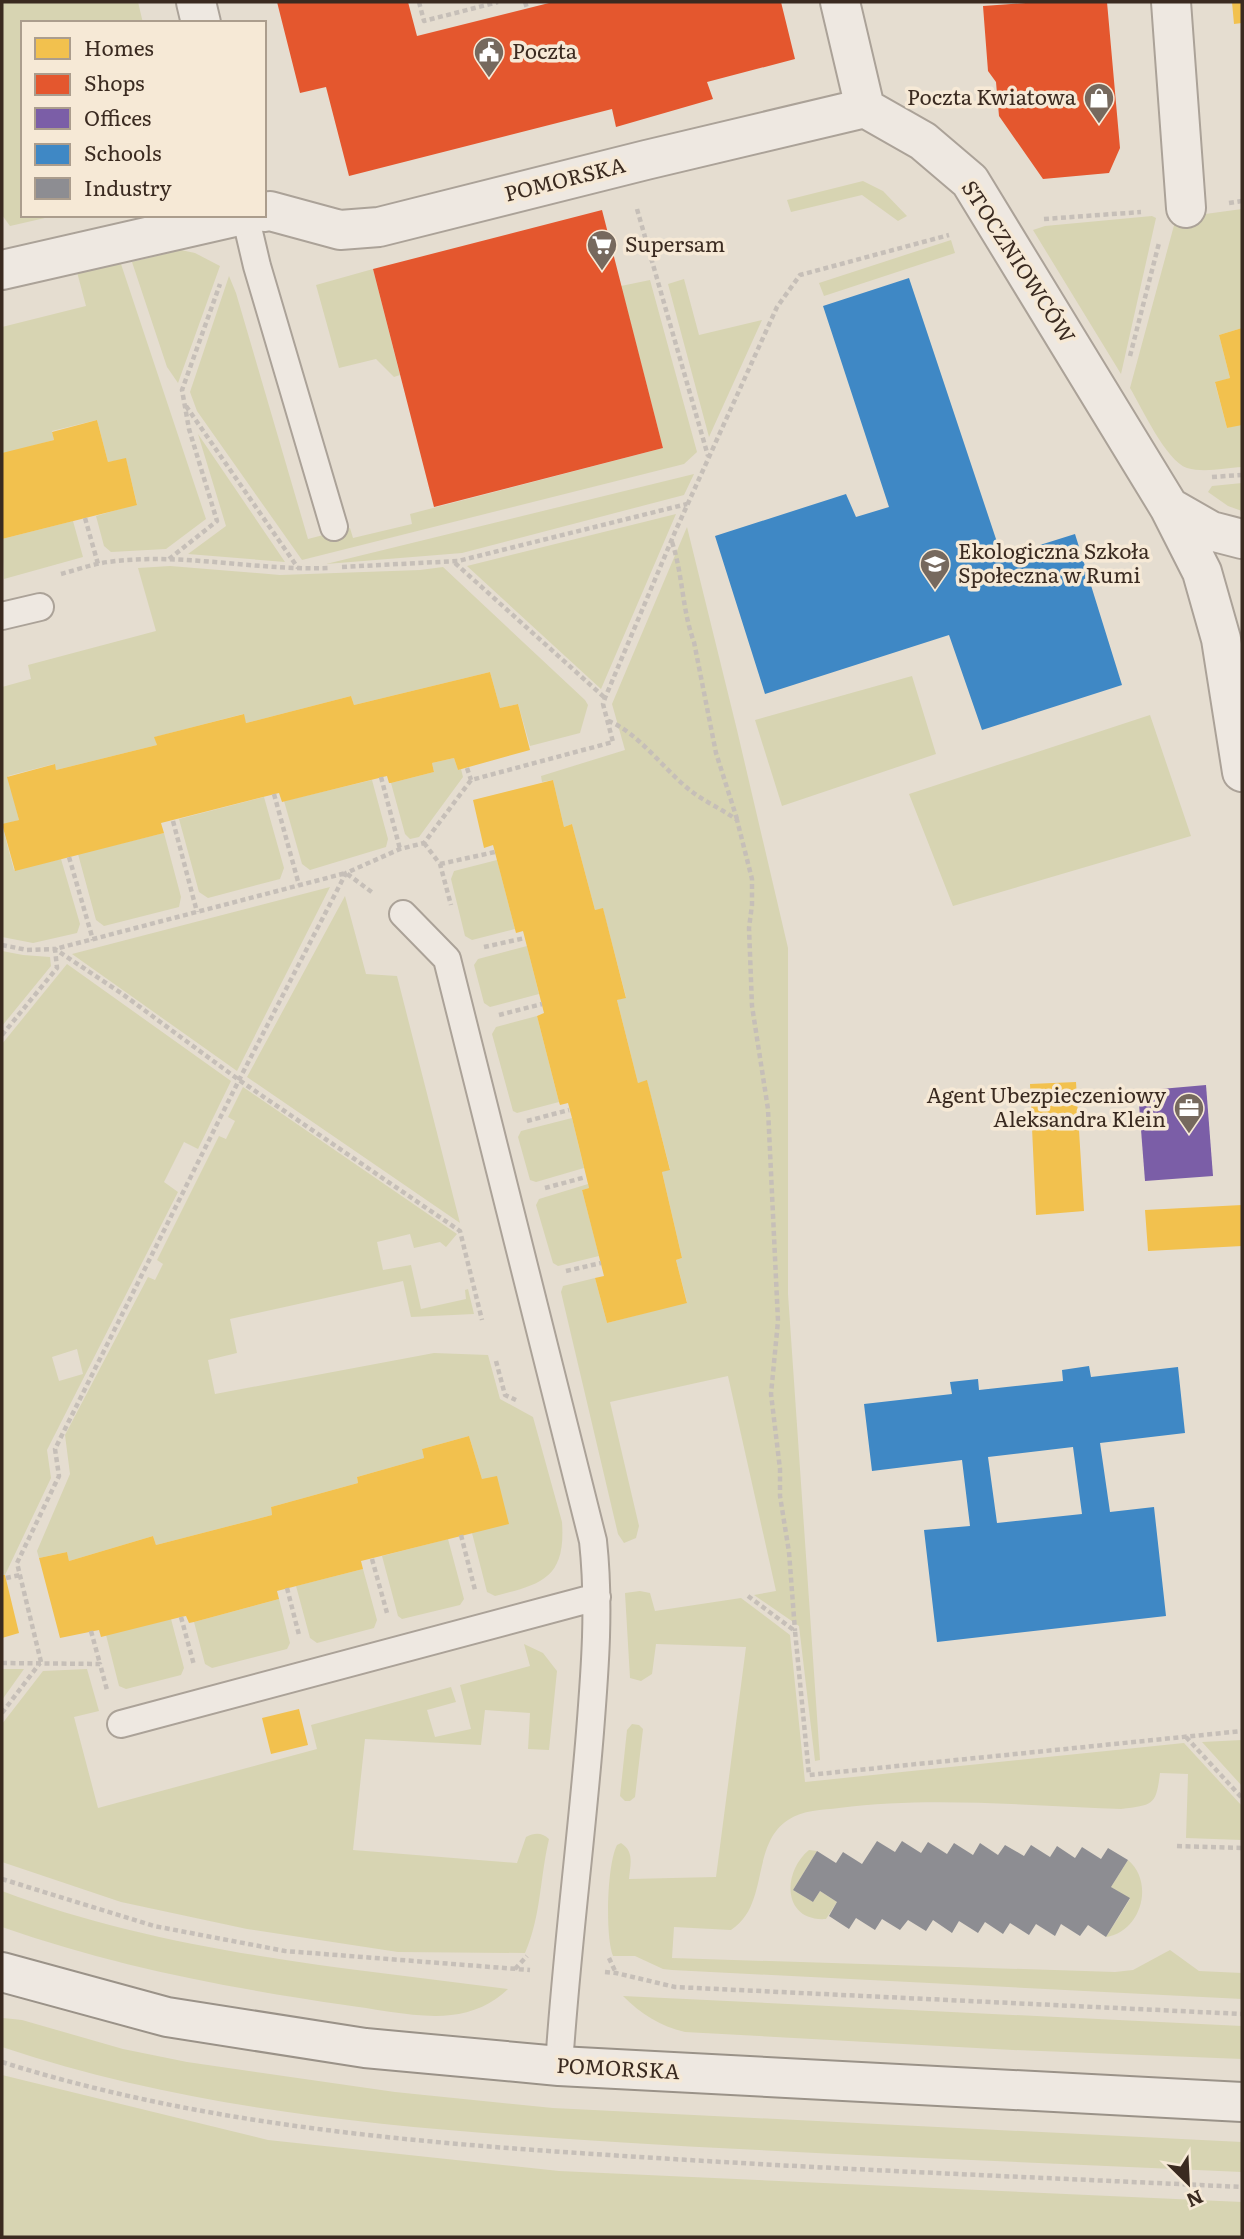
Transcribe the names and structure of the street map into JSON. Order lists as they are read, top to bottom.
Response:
{
  "streets": {
    "street": ["POMORSKA", "STOCZNIOWCÓW"]
  },
  "crossings": [
    ["POMORSKA", "STOCZNIOWCÓW"]
  ],
  "places": {
    "public building": ["Poczta"],
    "shop": ["Poczta Kwiatowa"],
    "supermarket": ["Supersam"],
    "school or university": ["Ekologiczna Szkoła Społeczna w Rumi"],
    "office": ["Agent Ubezpieczeniowy Aleksandra Klein"]
  },
  "legend": [
    "Homes",
    "Shops",
    "Offices",
    "Schools",
    "Industry"
  ],
  "north": "bottom right"
}
